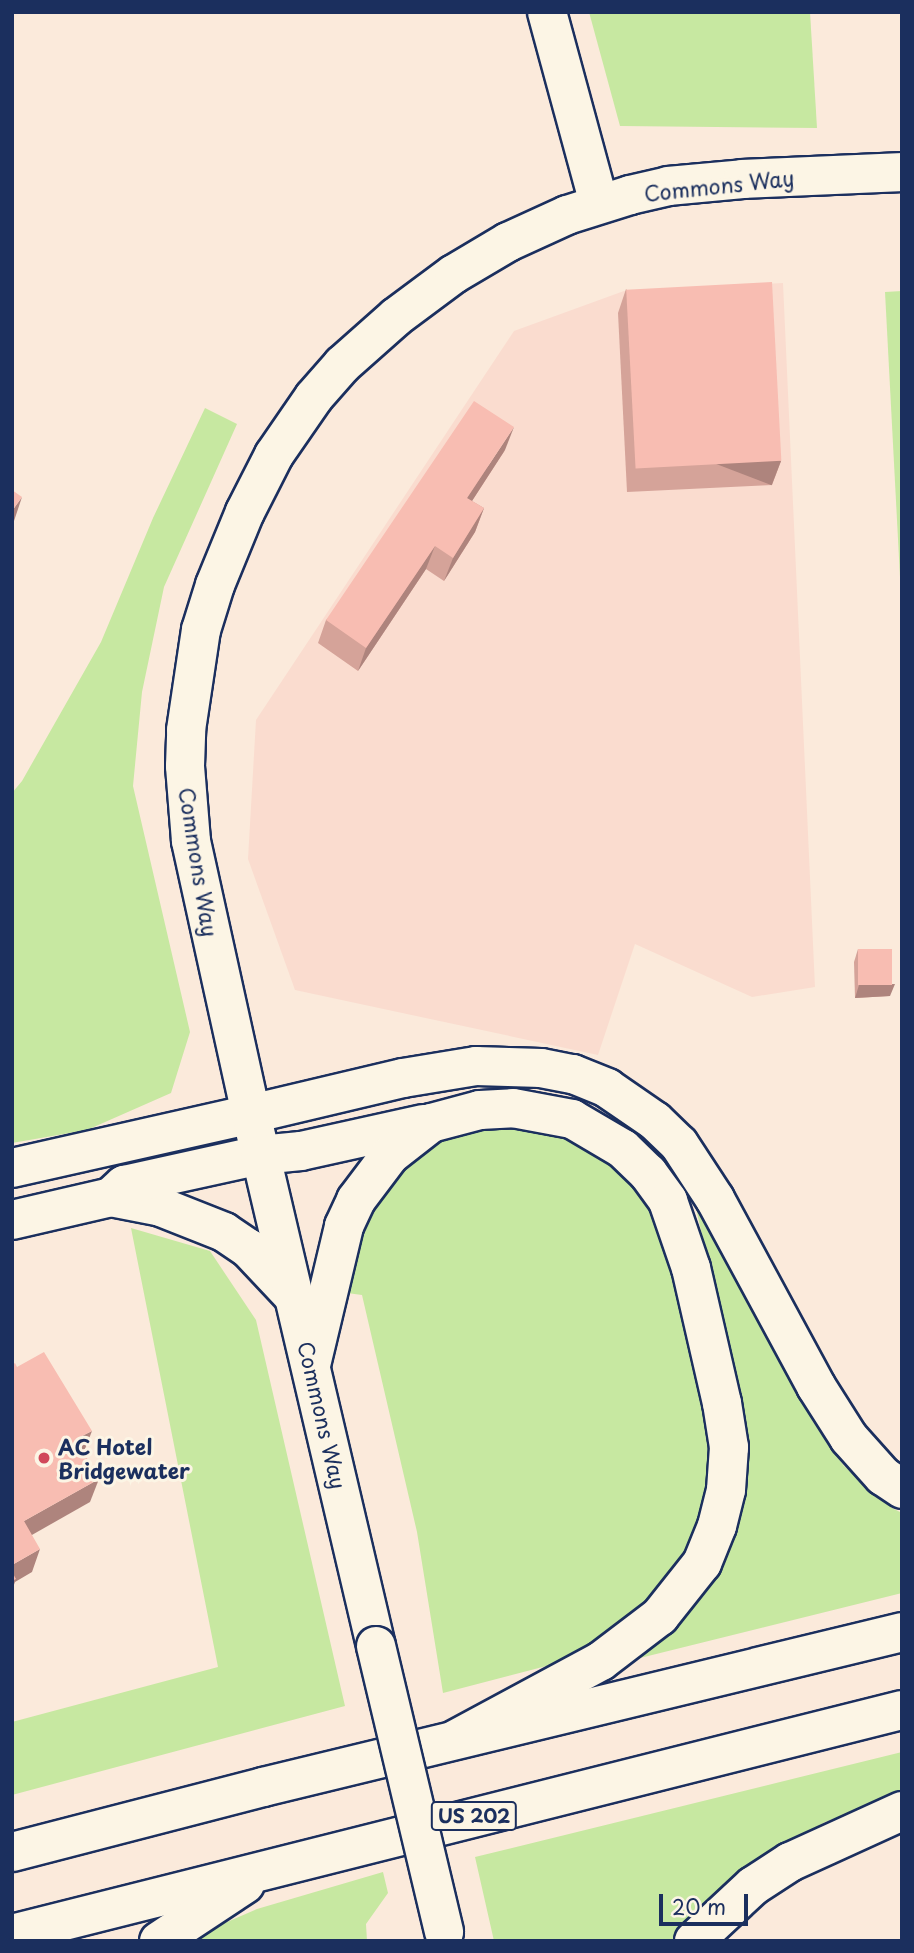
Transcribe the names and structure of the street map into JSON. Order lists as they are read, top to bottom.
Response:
{
  "streets": {
    "main road": ["Commons Way", "US 202"]
  },
  "places": ["AC Hotel Bridgewater"],
  "scale_bar": "20 m"
}
